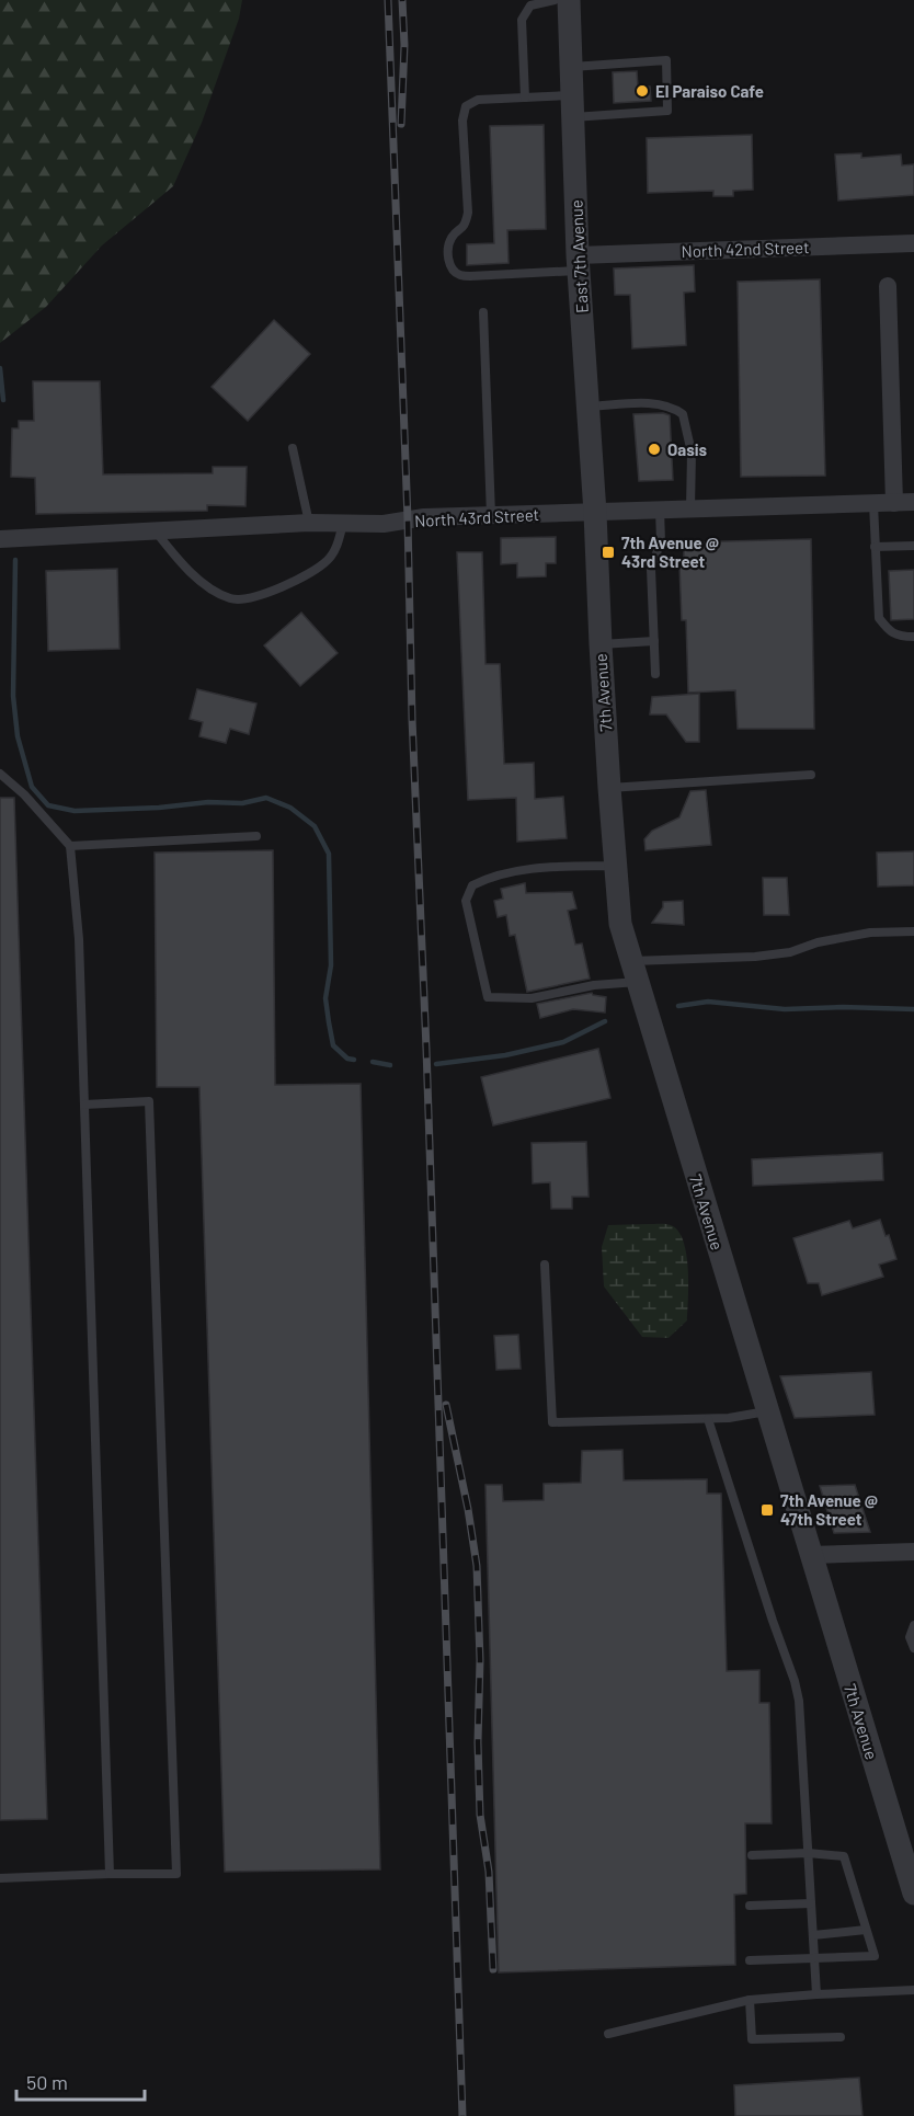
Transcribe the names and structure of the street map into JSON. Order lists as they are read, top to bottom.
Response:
{
  "streets": {
    "street": [
      "North 42nd Street",
      "East 7th Avenue",
      "North 43rd Street",
      "7th Avenue"
    ]
  },
  "crossings": [
    ["North 42nd Street", "East 7th Avenue"],
    ["East 7th Avenue", "North 43rd Street"],
    ["East 7th Avenue", "7th Avenue"],
    ["North 43rd Street", "7th Avenue"]
  ],
  "places": {
    "other": ["El Paraiso Cafe", "Oasis"],
    "transit": ["7th Avenue @ 43rd Street", "7th Avenue @ 47th Street"]
  },
  "scale_bar": "50 m"
}
